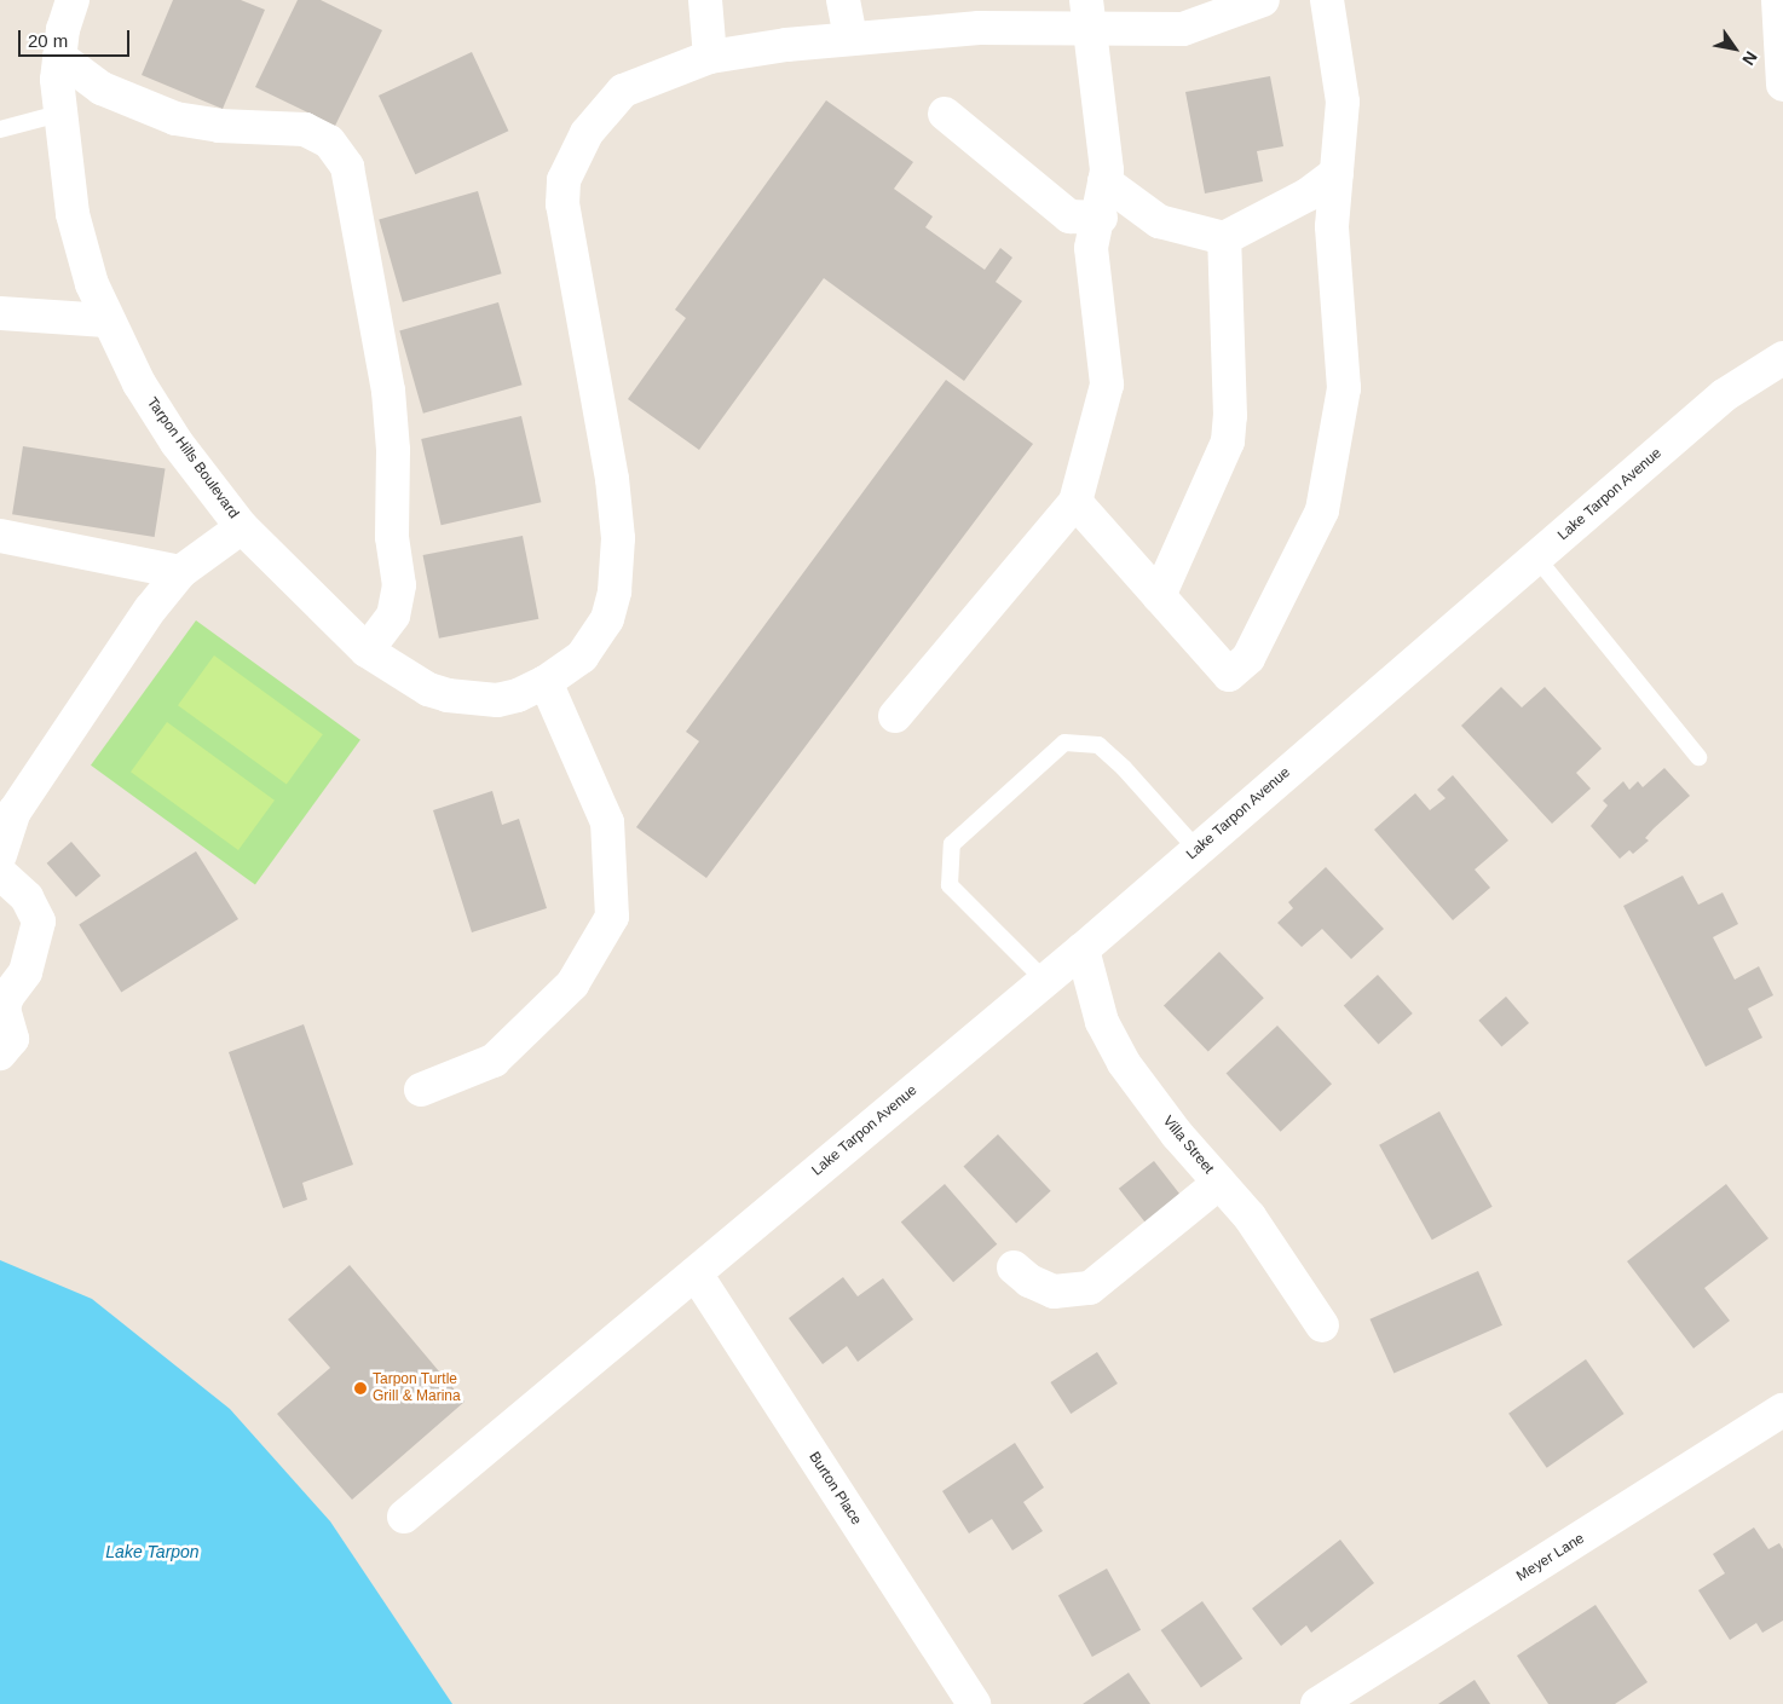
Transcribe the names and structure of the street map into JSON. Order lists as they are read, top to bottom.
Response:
{
  "streets": {
    "street": [
      "Tarpon Hills Boulevard",
      "Lake Tarpon Avenue",
      "Villa Street",
      "Burton Place",
      "Meyer Lane"
    ]
  },
  "crossings": [
    ["Lake Tarpon Avenue", "Villa Street"],
    ["Lake Tarpon Avenue", "Burton Place"]
  ],
  "water": ["Lake Tarpon"],
  "places": ["Tarpon Turtle Grill & Marina"],
  "scale_bar": "20 m",
  "north": "bottom right"
}
